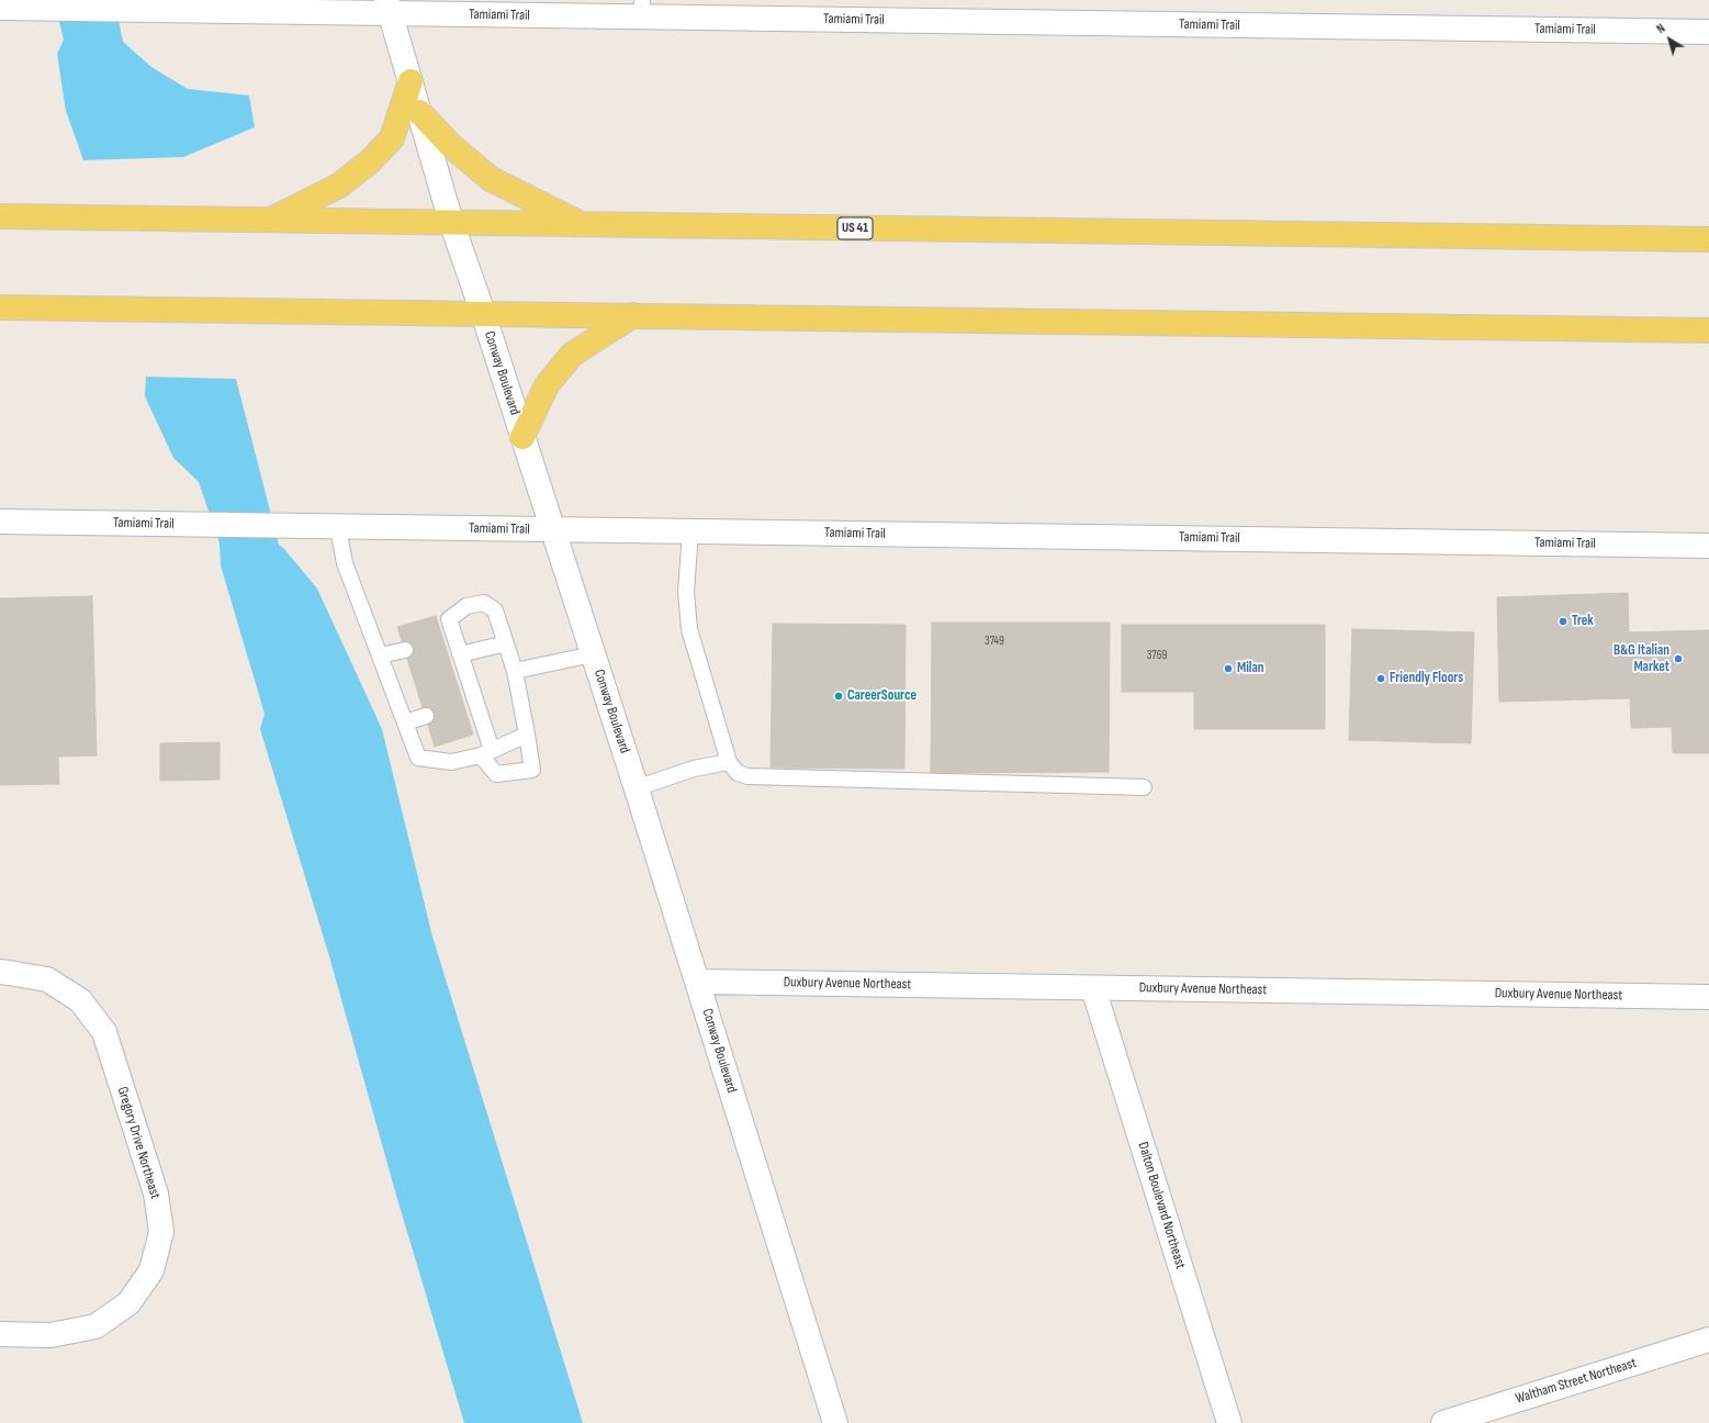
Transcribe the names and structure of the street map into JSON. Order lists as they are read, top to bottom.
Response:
{
  "streets": {
    "main road": ["US 41"],
    "street": [
      "Tamiami Trail",
      "Conway Boulevard",
      "Duxbury Avenue Northeast",
      "Gregory Drive Northeast",
      "Dalton Boulevard Northeast",
      "Waltham Street Northeast"
    ]
  },
  "crossings": [
    ["Tamiami Trail", "Conway Boulevard"],
    ["US 41", "Conway Boulevard"],
    ["Conway Boulevard", "Duxbury Avenue Northeast"],
    ["Duxbury Avenue Northeast", "Dalton Boulevard Northeast"]
  ],
  "places": [
    "Trek",
    "B&G Italian Market",
    "Milan",
    "Friendly Floors",
    "CareerSource"
  ],
  "house_numbers": ["3749", "3769"],
  "north": "top left"
}
